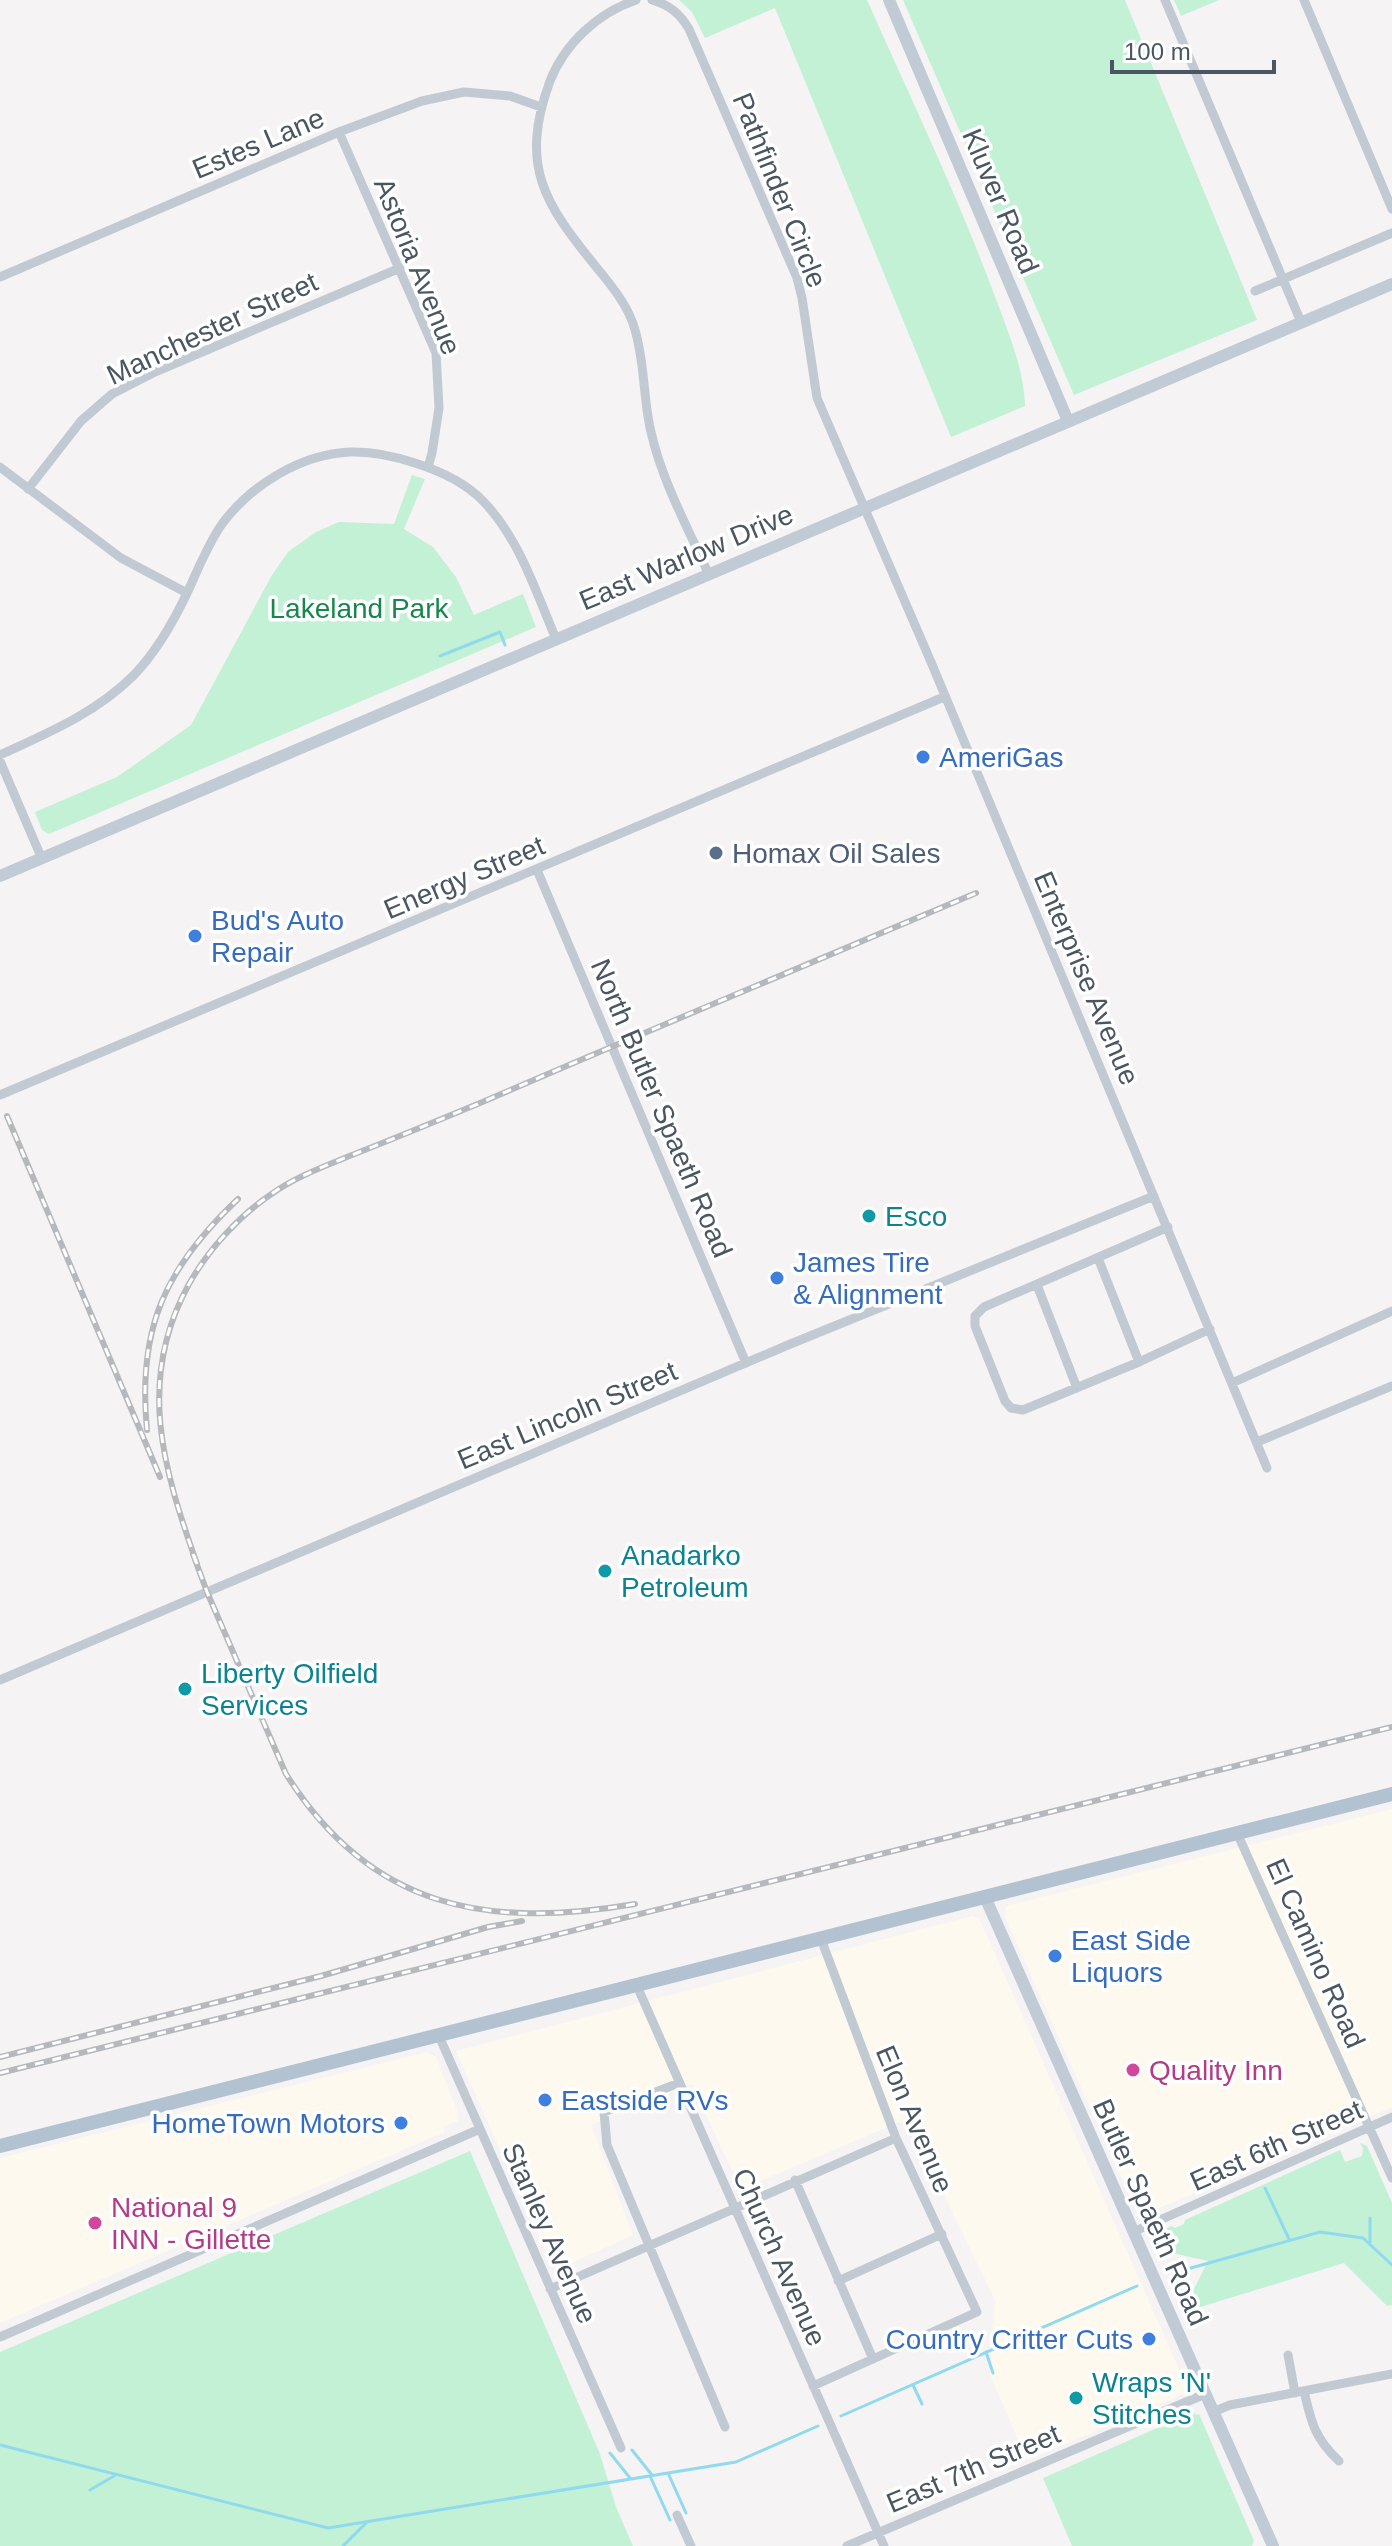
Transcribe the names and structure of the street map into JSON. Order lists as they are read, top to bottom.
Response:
{
  "streets": {
    "street": [
      "Estes Lane",
      "Pathfinder Circle",
      "Kluver Road",
      "Astoria Avenue",
      "Manchester Street",
      "East Warlow Drive",
      "Energy Street",
      "Enterprise Avenue",
      "North Butler Spaeth Road",
      "East Lincoln Street",
      "El Camino Road",
      "Elon Avenue",
      "East 6th Street",
      "Butler Spaeth Road",
      "Stanley Avenue",
      "Church Avenue",
      "East 7th Street"
    ]
  },
  "crossings": [
    ["Estes Lane", "Astoria Avenue"],
    ["Pathfinder Circle", "East Warlow Drive"],
    ["Pathfinder Circle", "Enterprise Avenue"],
    ["Kluver Road", "East Warlow Drive"],
    ["Astoria Avenue", "Manchester Street"],
    ["East Warlow Drive", "Enterprise Avenue"],
    ["Energy Street", "Enterprise Avenue"],
    ["Energy Street", "North Butler Spaeth Road"],
    ["Enterprise Avenue", "East Lincoln Street"],
    ["North Butler Spaeth Road", "East Lincoln Street"],
    ["El Camino Road", "East 6th Street"],
    ["East 6th Street", "Butler Spaeth Road"],
    ["Butler Spaeth Road", "East 7th Street"],
    ["Church Avenue", "East 7th Street"]
  ],
  "parks": ["Lakeland Park"],
  "places": [
    "AmeriGas",
    "Homax Oil Sales",
    "Bud's Auto Repair",
    "Esco",
    "James Tire & Alignment",
    "Anadarko Petroleum",
    "Liberty Oilfield Services",
    "East Side Liquors",
    "Quality Inn",
    "Eastside RVs",
    "HomeTown Motors",
    "National 9 INN - Gillette",
    "Country Critter Cuts",
    "Wraps 'N' Stitches"
  ],
  "scale_bar": "100 m"
}
